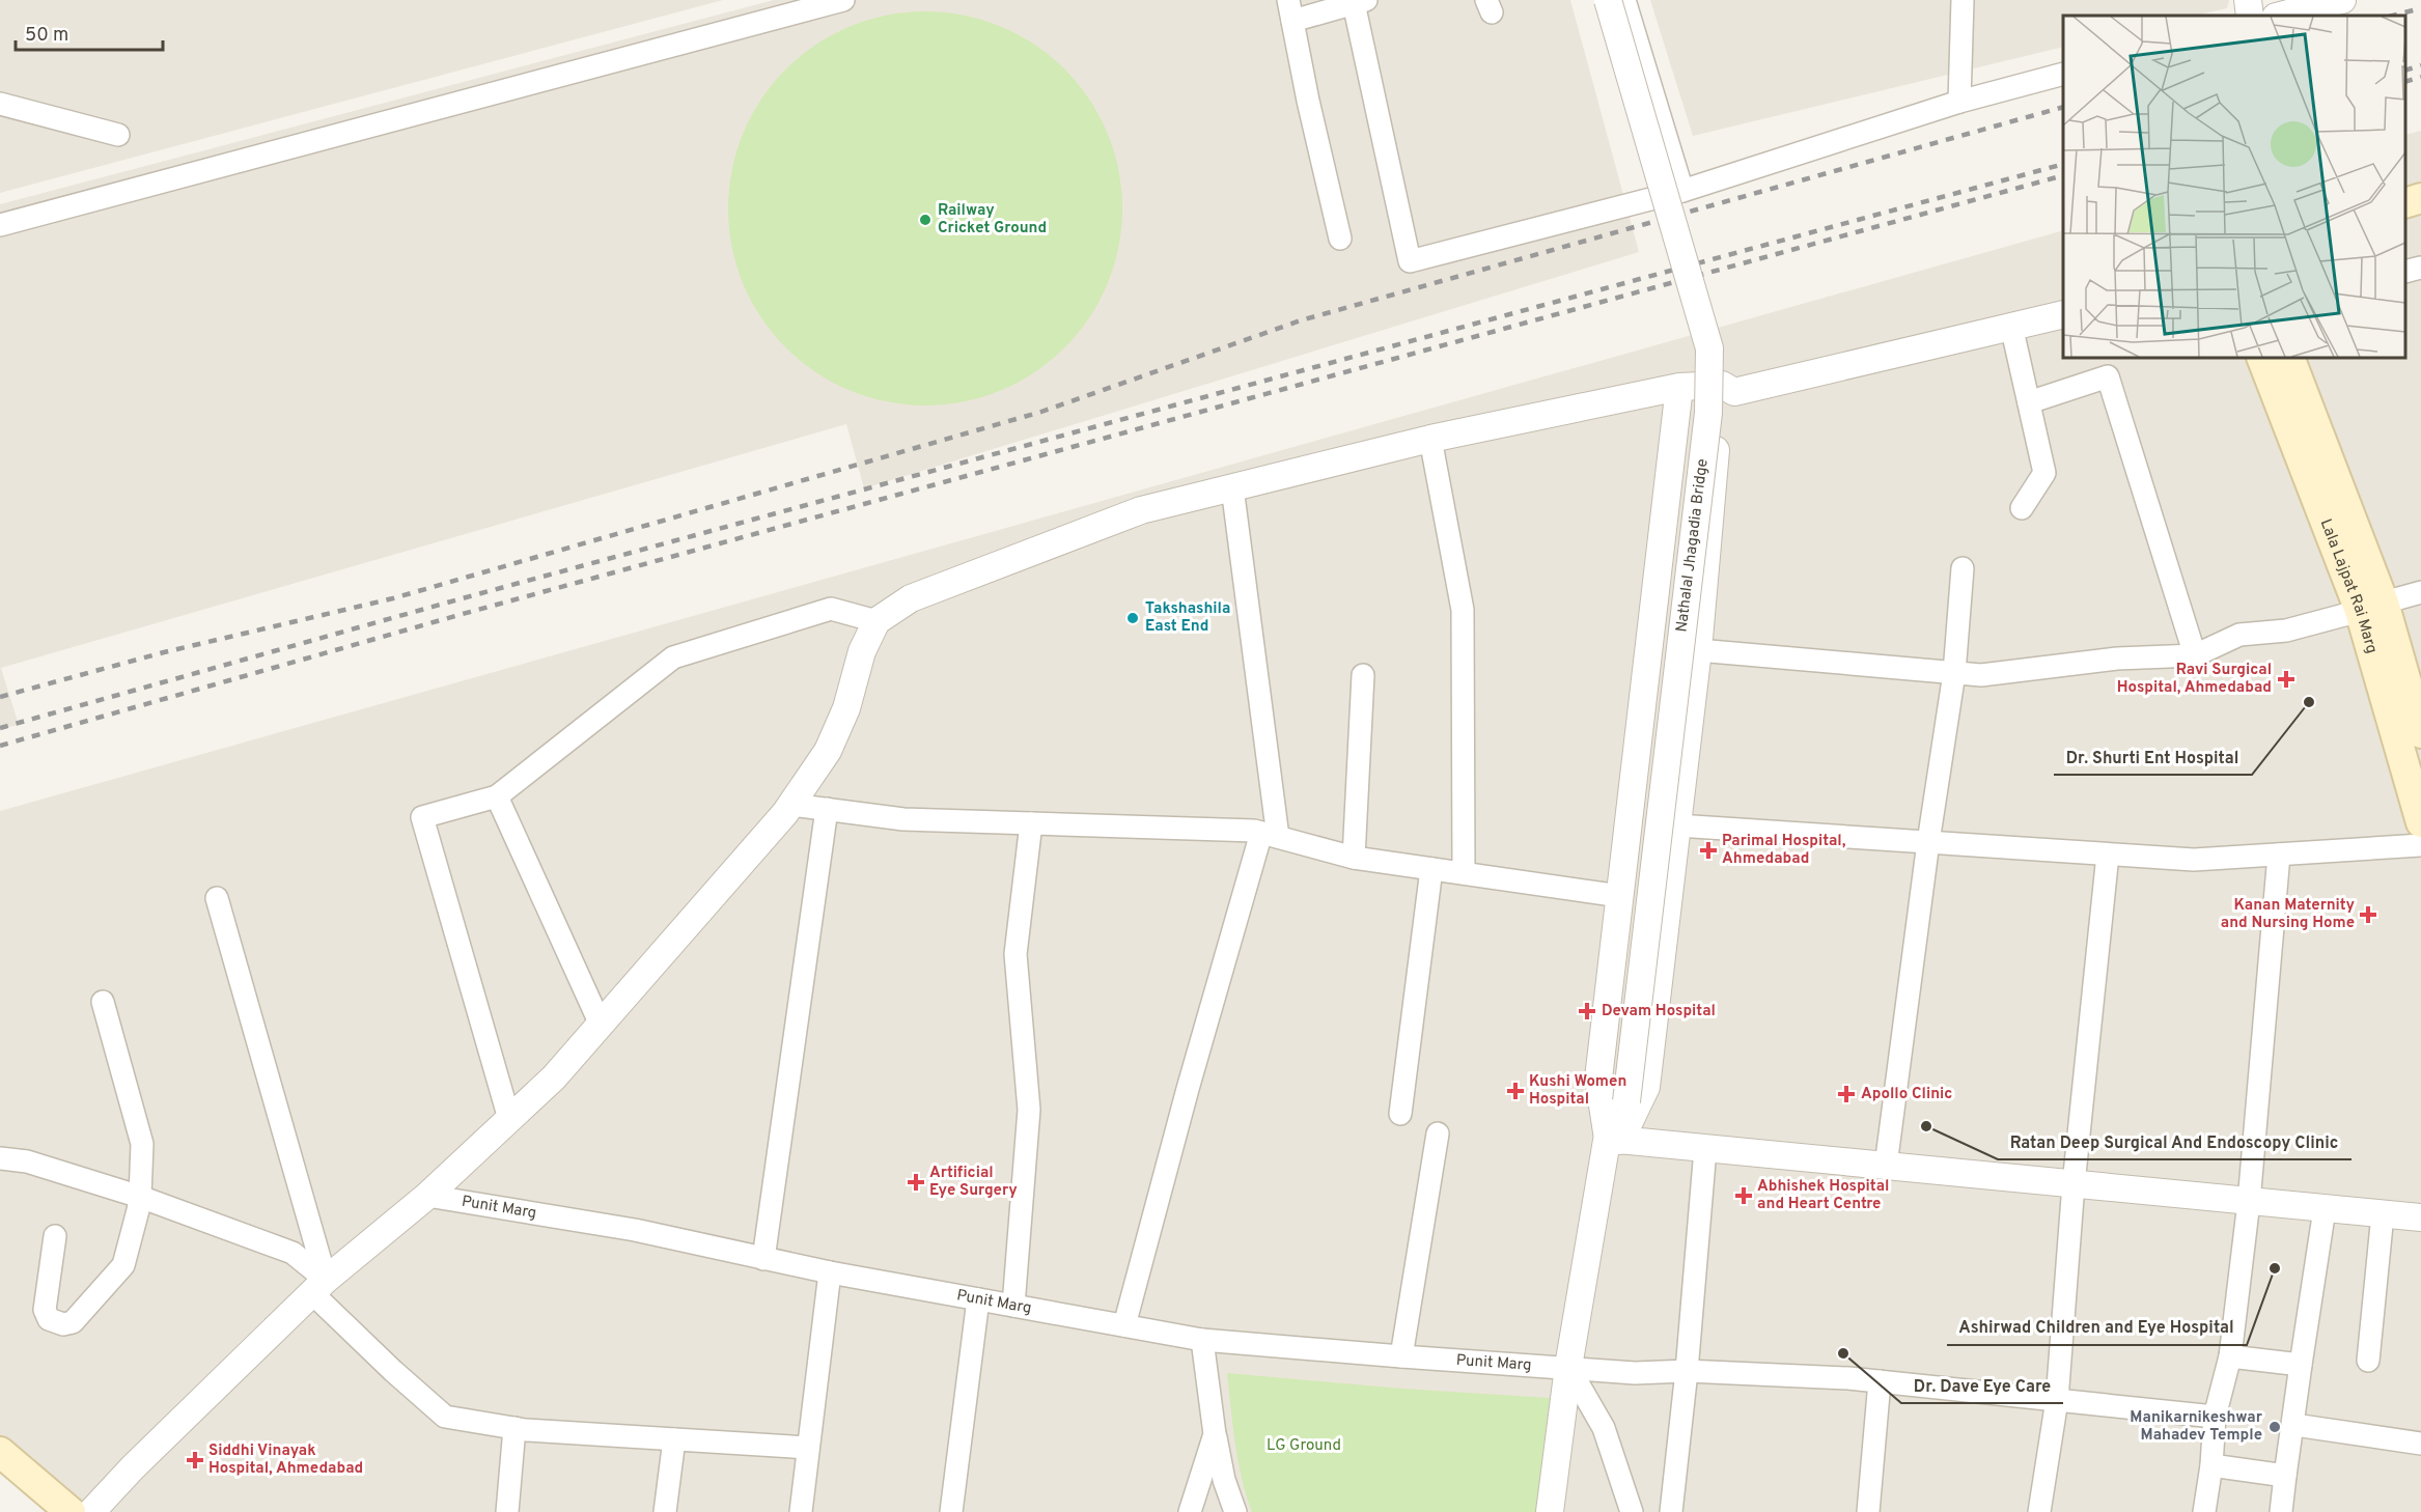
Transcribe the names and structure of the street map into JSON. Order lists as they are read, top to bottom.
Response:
{
  "streets": {
    "main road": ["Lala Lajpat Rai Marg"],
    "street": ["Nathalal Jhagadia Bridge", "Punit Marg"]
  },
  "parks": ["LG Ground"],
  "places": {
    "other": [
      "Railway Cricket Ground",
      "Takshashila East End",
      "Dr. Shurti Ent Hospital",
      "Ratan Deep Surgical And Endoscopy Clinic",
      "Ashirwad Children and Eye Hospital",
      "Dr. Dave Eye Care",
      "Manikarnikeshwar Mahadev Temple"
    ],
    "health": [
      "Ravi Surgical Hospital, Ahmedabad",
      "Parimal Hospital, Ahmedabad",
      "Kanan Maternity and Nursing Home",
      "Devam Hospital",
      "Kushi Women Hospital",
      "Apollo Clinic",
      "Artificial Eye Surgery",
      "Abhishek Hospital and Heart Centre",
      "Siddhi Vinayak Hospital, Ahmedabad"
    ]
  },
  "scale_bar": "50 m"
}
